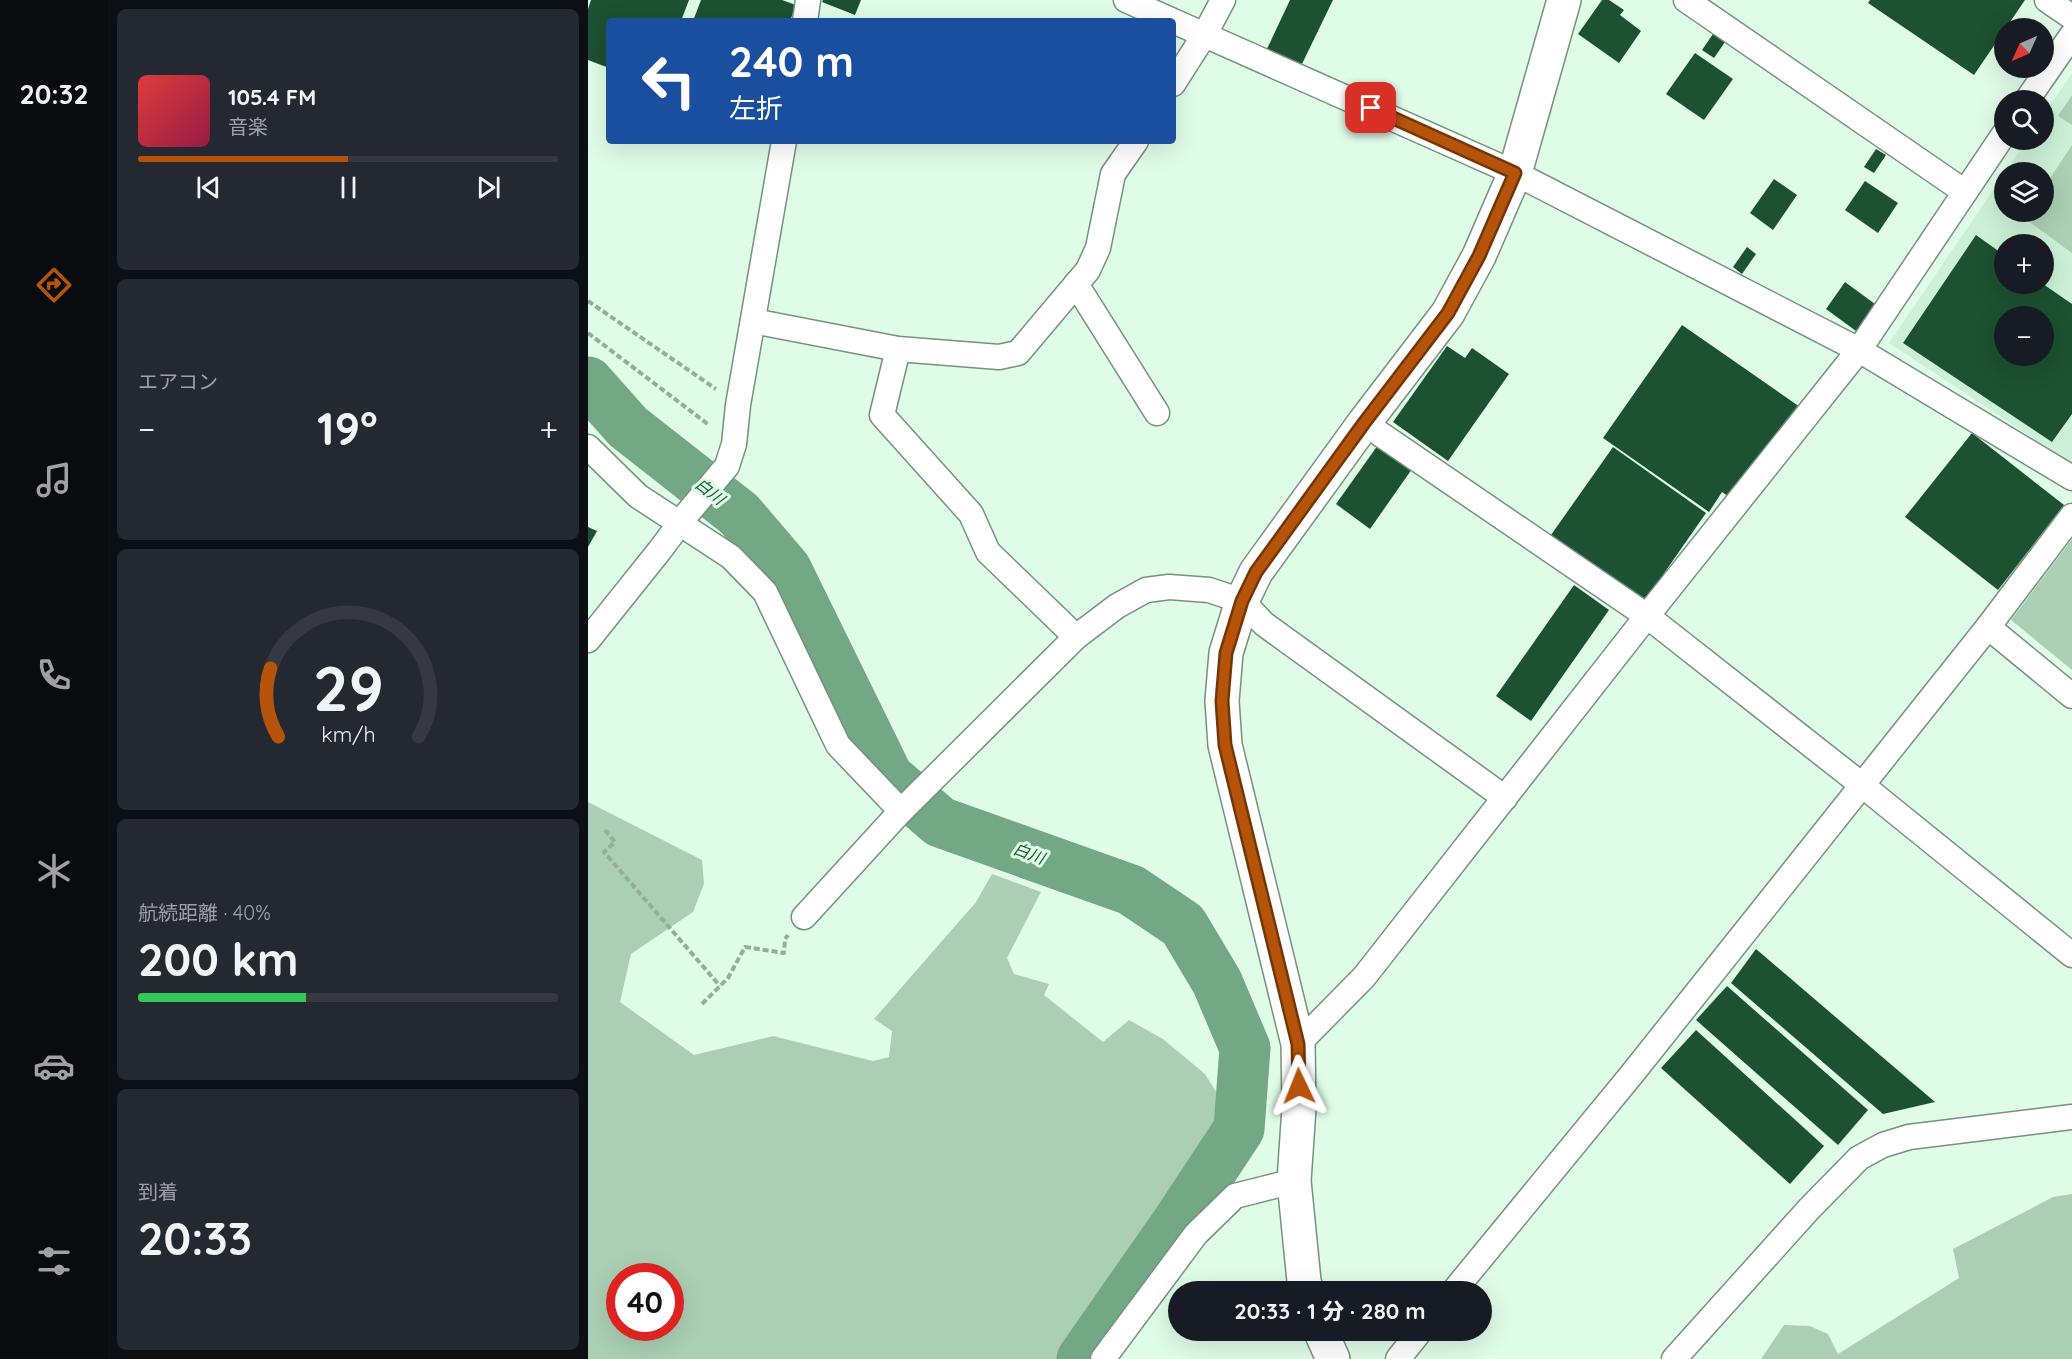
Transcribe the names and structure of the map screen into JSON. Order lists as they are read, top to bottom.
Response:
{
  "water": ["白川"],
  "north": "bottom left",
  "page": {
    "tabs": "20:32",
    "map_buttons": ["+", "−"],
    "turn": ["240 m", "左折"],
    "song": ["105.4 FM", "音楽"],
    "tile": [
      "エアコン",
      ["航続距離 · 40%", "200 km"],
      ["到着", "20:33"]
    ],
    "heat": ["−", "19°", "+"],
    "limit": "40",
    "trip": "20:33 · 1 分 · 280 m",
    "gauge": ["29", "km/h"]
  }
}
